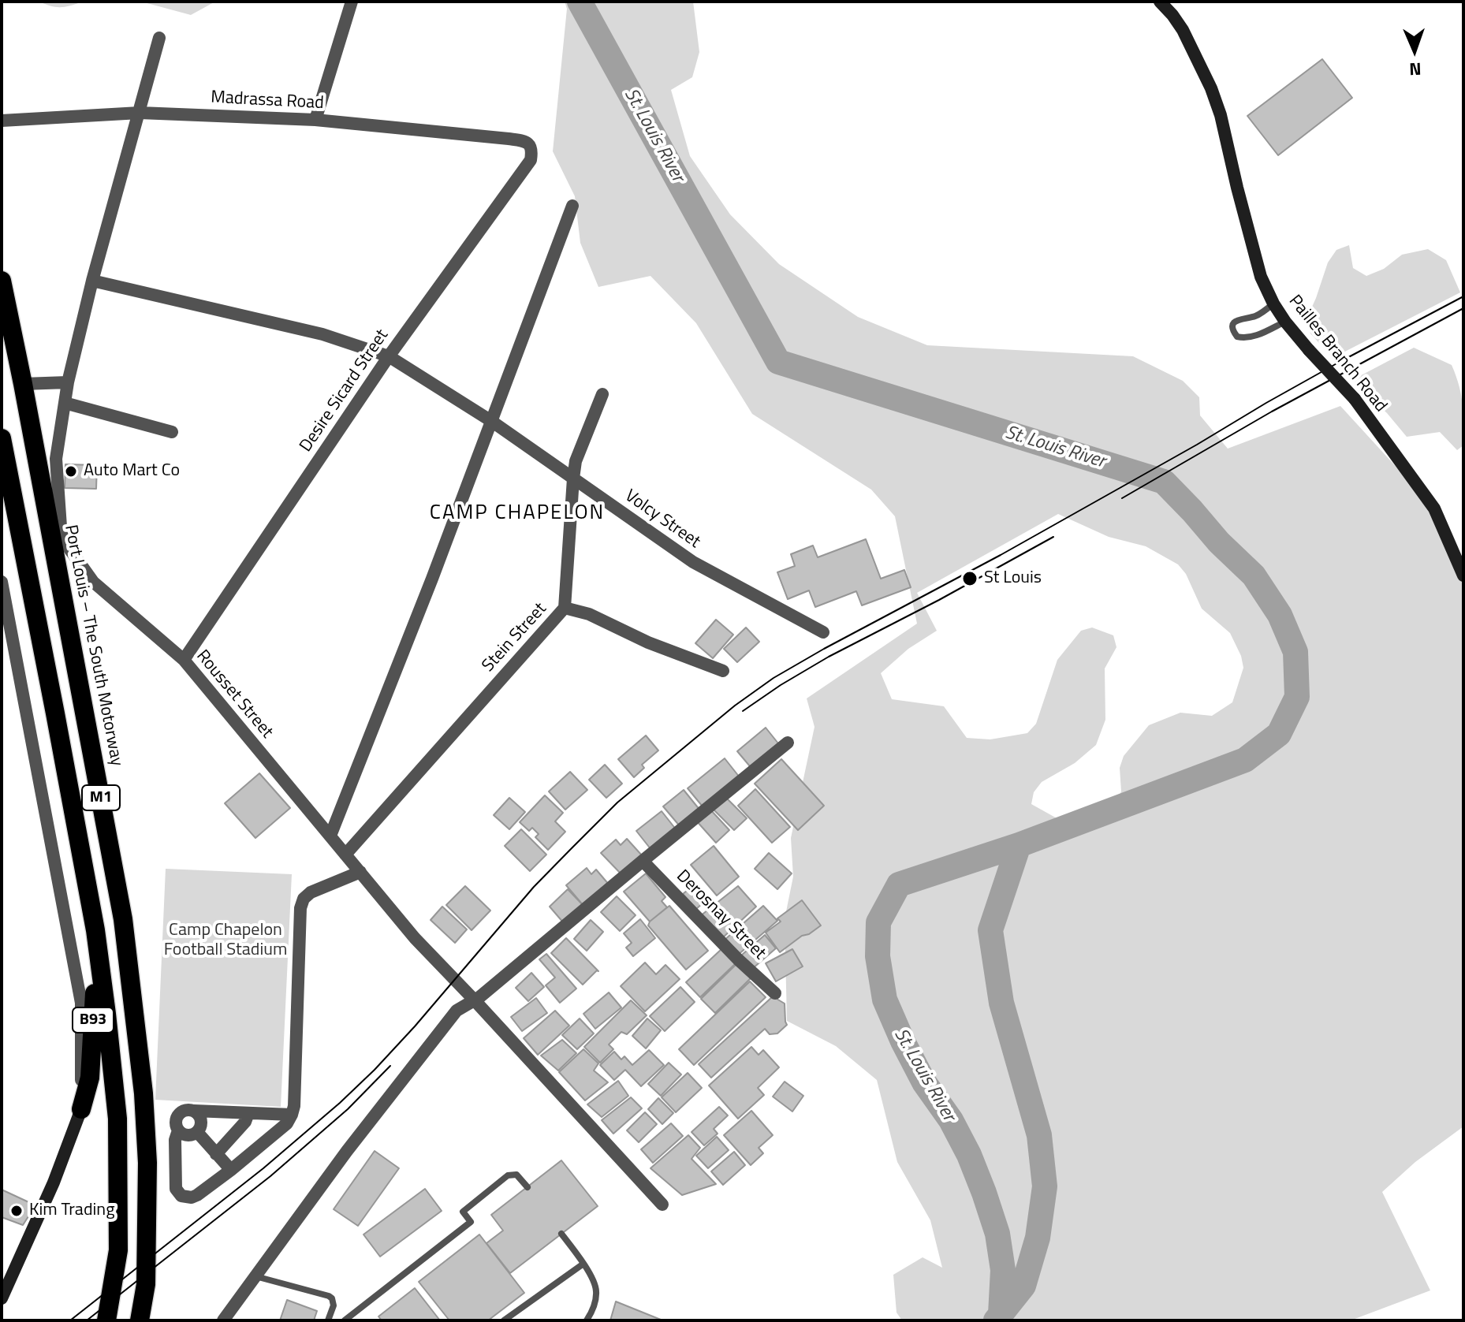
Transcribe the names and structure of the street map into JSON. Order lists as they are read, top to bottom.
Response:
{
  "streets": {
    "highway": ["Port Louis – The South Motorway", "M1", "B93"],
    "main road": ["Pailles Branch Road"],
    "street": [
      "Madrassa Road",
      "Desire Sicard Street",
      "Volcy Street",
      "Stein Street",
      "Rousset Street",
      "Derosnay Street"
    ]
  },
  "crossings": [
    ["Madrassa Road", "Desire Sicard Street"],
    ["Madrassa Road", "Rousset Street"],
    ["Desire Sicard Street", "Volcy Street"],
    ["Desire Sicard Street", "Rousset Street"],
    ["Volcy Street", "Stein Street"],
    ["Volcy Street", "Rousset Street"],
    ["Stein Street", "Rousset Street"],
    ["M1", "B93"]
  ],
  "districts": ["CAMP CHAPELON"],
  "water": ["St. Louis River"],
  "parks": ["Camp Chapelon Football Stadium"],
  "places": ["Auto Mart Co", "St Louis", "Kim Trading"],
  "north": "bottom"
}
